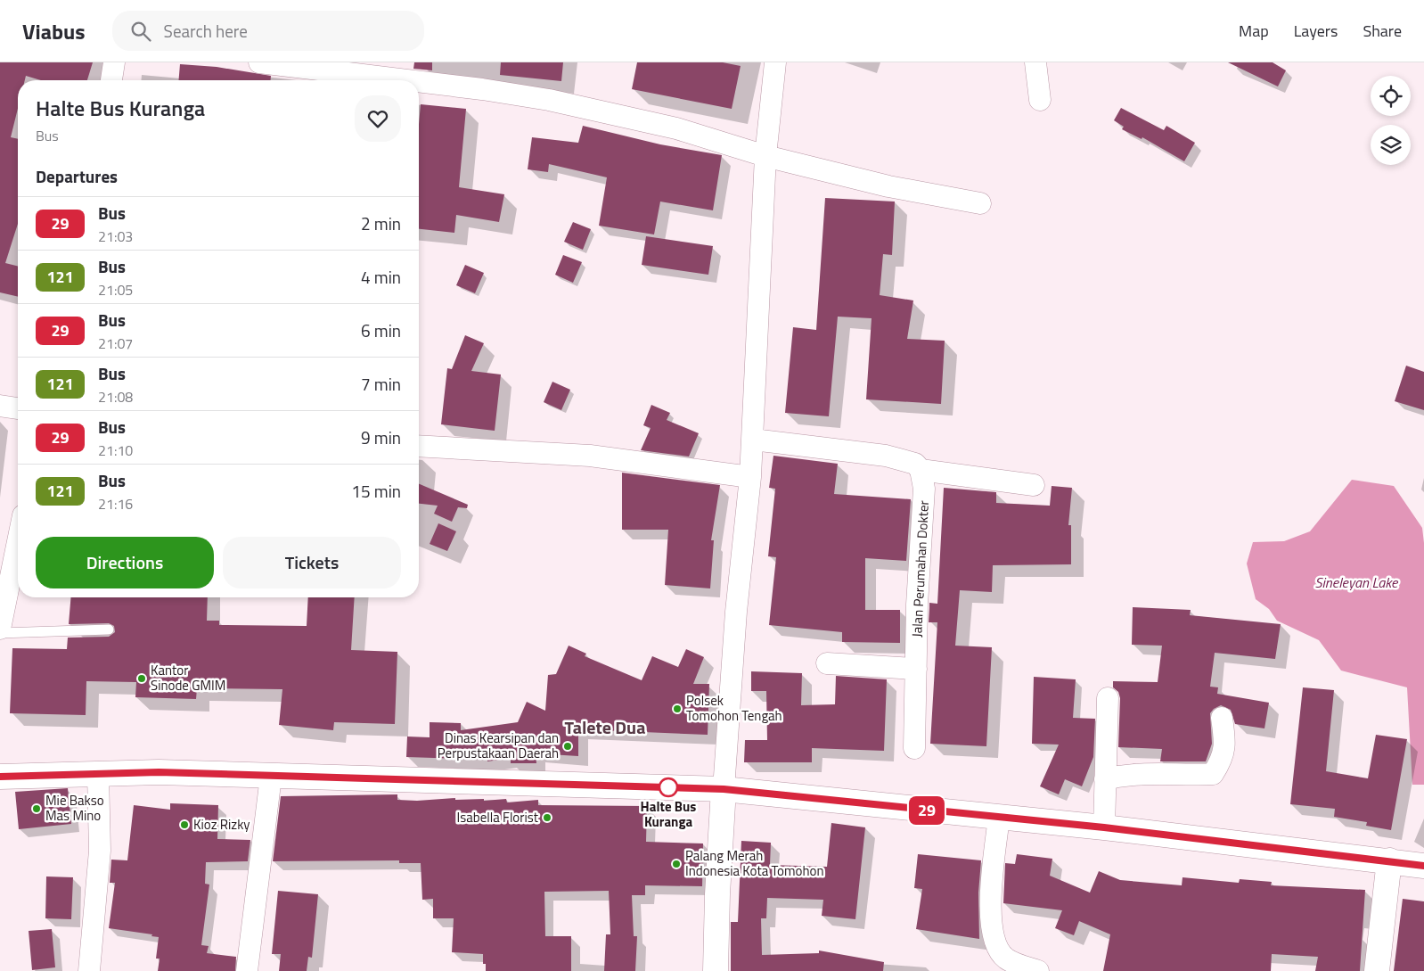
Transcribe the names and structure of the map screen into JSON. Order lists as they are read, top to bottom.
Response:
{
  "streets": {
    "street": ["Jalan Perumahan Dokter"]
  },
  "districts": ["Talete Dua"],
  "water": ["Sineleyan Lake"],
  "places": [
    "Kantor Sinode GMIM",
    "Polsek Tomohon Tengah",
    "Dinas Kearsipan dan Perpustakaan Daerah",
    "Halte Bus Kuranga",
    "Mie Bakso Mas Mino",
    "Isabella Florist",
    "Kioz Rizky",
    "Palang Merah Indonesia Kota Tomohon"
  ],
  "lines": ["bus line 29"],
  "page": {
    "header": "Viabus",
    "search": "Search here",
    "nav": ["Map", "Layers", "Share"],
    "on_map": "29",
    "heading": [
      ["Halte Bus Kuranga", "Bus"],
      "Departures"
    ],
    "list": [
      {
        "mark": "29",
        "name": "Bus",
        "note": "21:03",
        "value": "2 min"
      },
      {
        "mark": "121",
        "name": "Bus",
        "note": "21:05",
        "value": "4 min"
      },
      {
        "mark": "29",
        "name": "Bus",
        "note": "21:07",
        "value": "6 min"
      },
      {
        "mark": "121",
        "name": "Bus",
        "note": "21:08",
        "value": "7 min"
      },
      {
        "mark": "29",
        "name": "Bus",
        "note": "21:10",
        "value": "9 min"
      },
      {
        "mark": "121",
        "name": "Bus",
        "note": "21:16",
        "value": "15 min"
      }
    ],
    "buttons": ["Directions", "Tickets"]
  }
}
